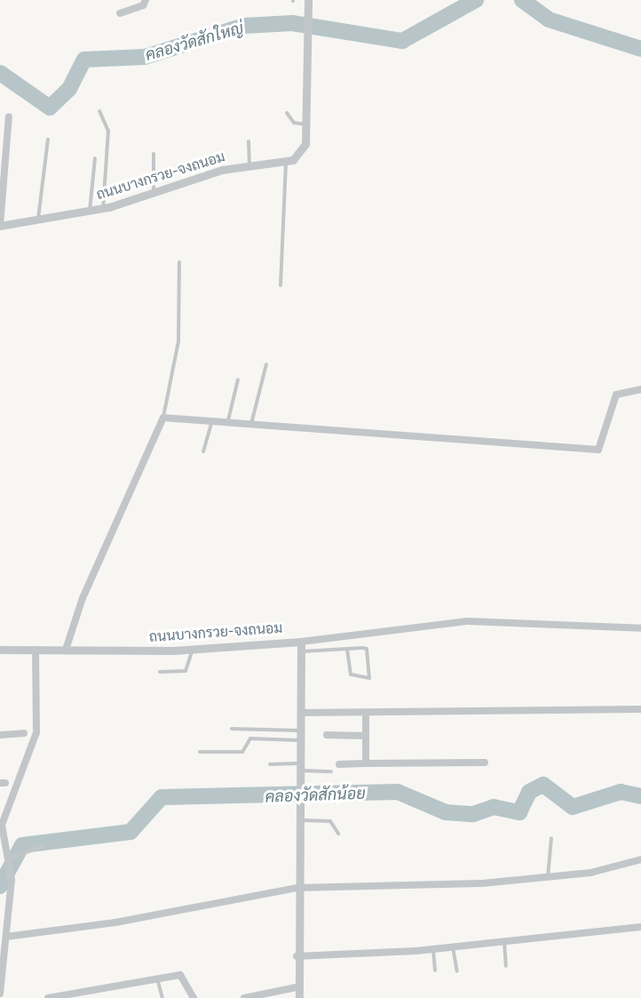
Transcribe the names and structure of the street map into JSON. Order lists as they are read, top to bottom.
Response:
{
  "streets": {
    "street": ["ถนนบางกรวย-จงถนอม"]
  },
  "water": ["คลองวัดสักใหญ่", "คลองวัดสักน้อย"]
}
